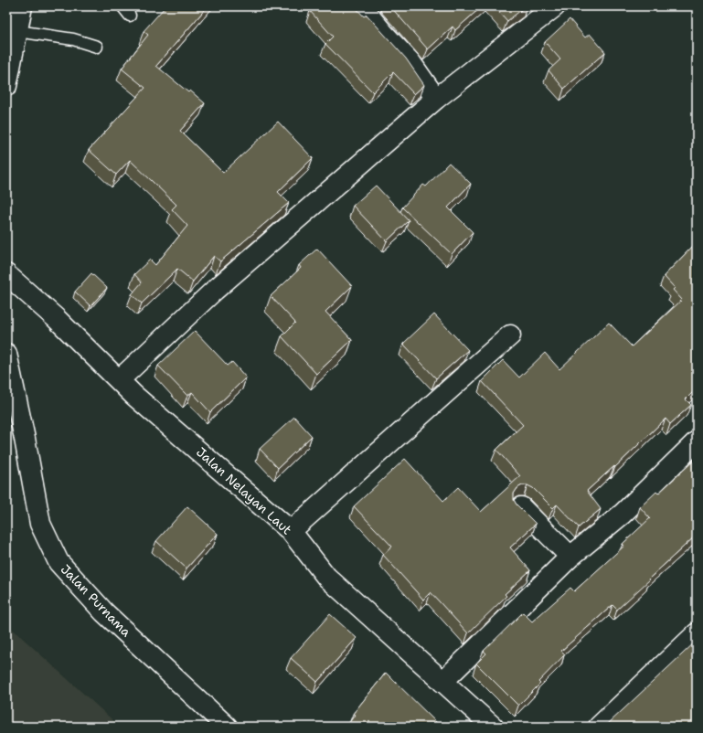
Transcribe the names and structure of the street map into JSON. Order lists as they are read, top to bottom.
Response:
{
  "streets": {
    "street": ["Jalan Nelayan Laut", "Jalan Purnama"]
  }
}
